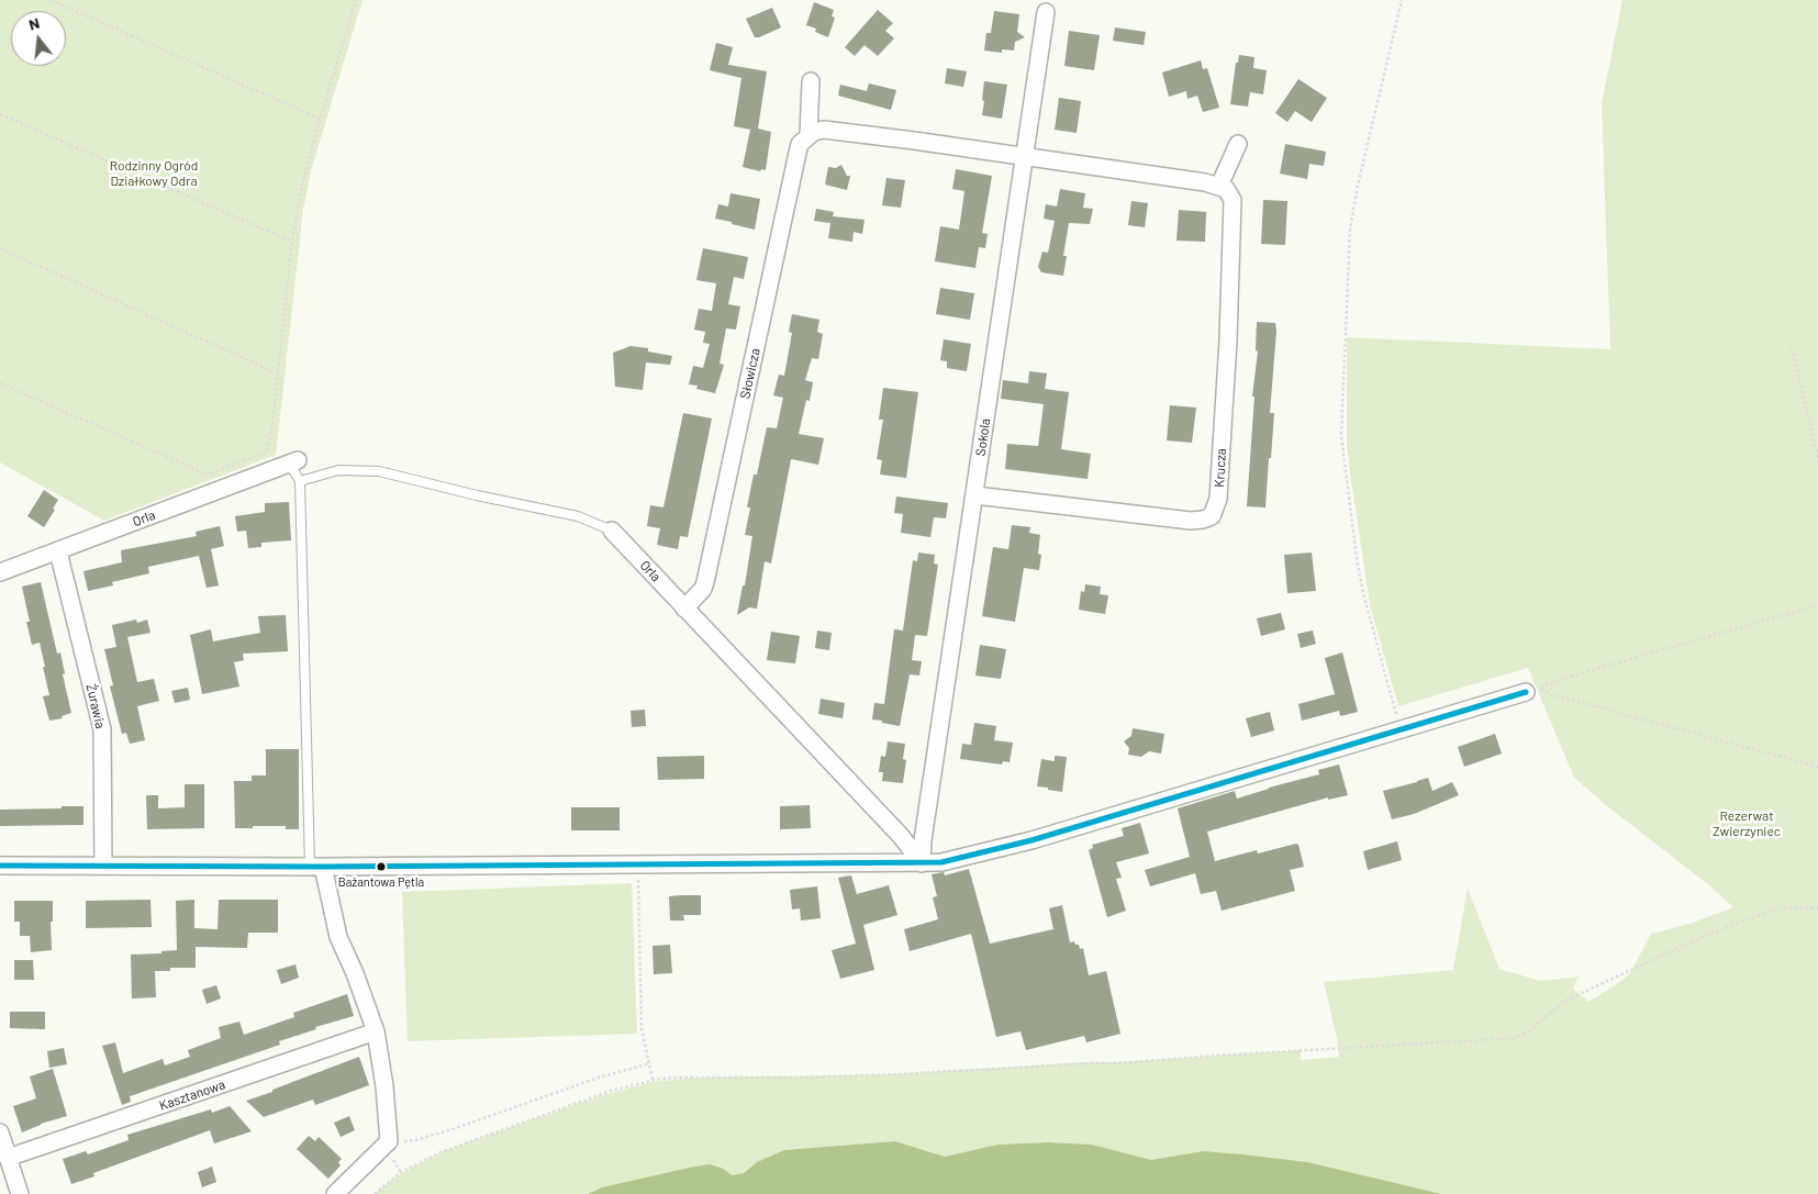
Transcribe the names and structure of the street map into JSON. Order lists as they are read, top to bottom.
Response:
{
  "streets": {
    "street": [
      "Słowicza",
      "Sokola",
      "Krucza",
      "Orla",
      "Żurawia",
      "Kasztanowa"
    ]
  },
  "crossings": [
    ["Słowicza", "Orla"],
    ["Sokola", "Krucza"],
    ["Sokola", "Orla"],
    ["Orla", "Żurawia"]
  ],
  "parks": ["Rodzinny Ogród Działkowy Odra", "Rezerwat Zwierzyniec"],
  "places": ["Bażantowa Pętla"],
  "north": "top"
}
